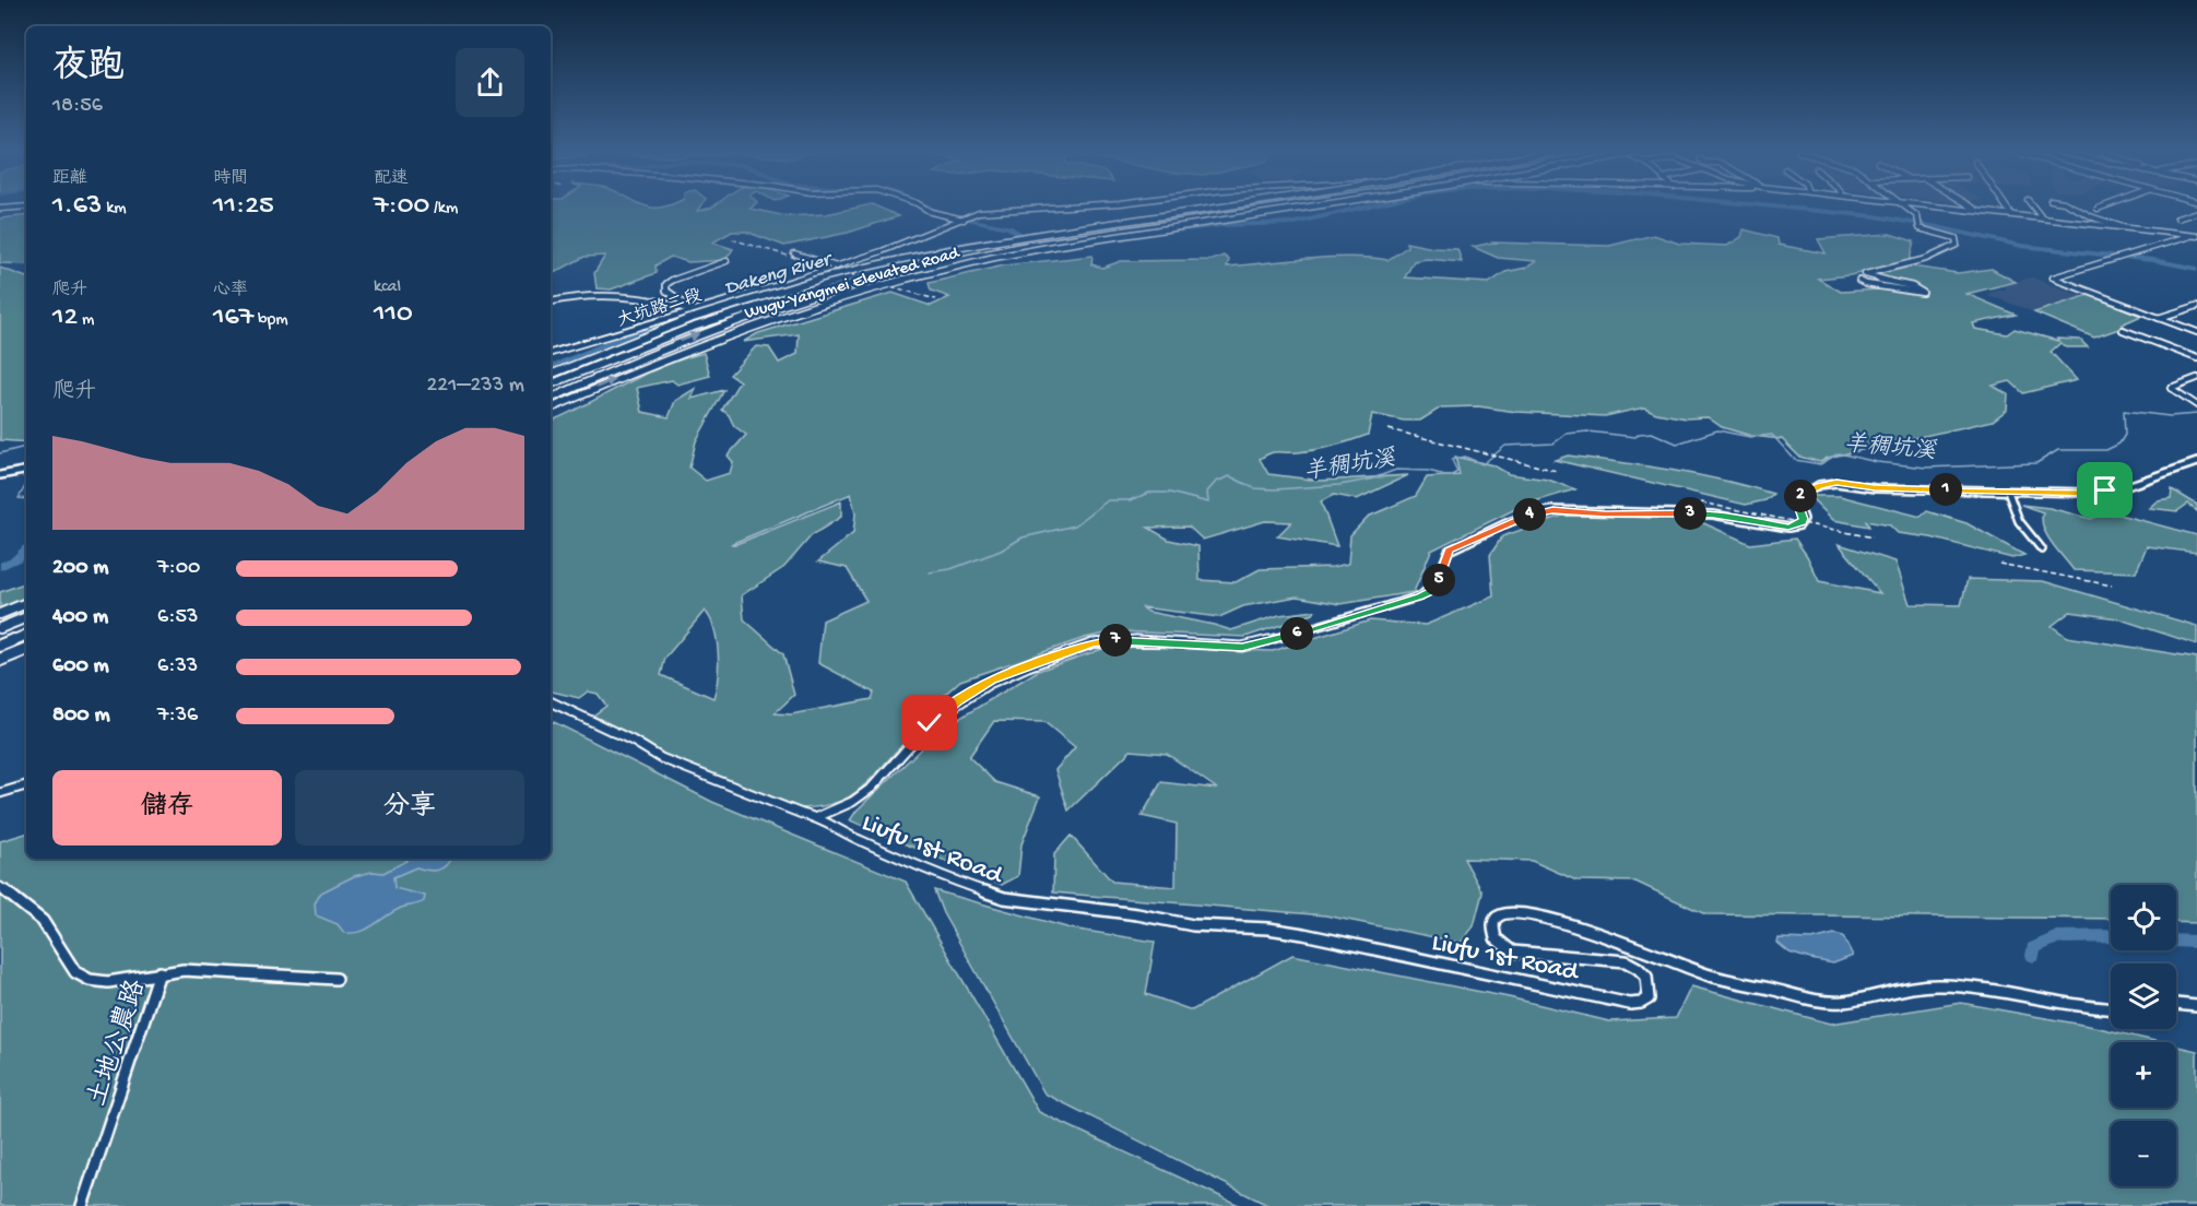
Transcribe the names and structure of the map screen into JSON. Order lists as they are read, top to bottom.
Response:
{
  "streets": {
    "highway": ["Wugu-Yangmei Elevated Road"],
    "street": ["大坑路二段", "Liufu 1st Road", "土地公農路"]
  },
  "water": ["Dakeng River", "羊稠坑溪"],
  "page": {
    "heading": ["夜跑", "18:56"],
    "stats": [
      ["距離", "1.63 km"],
      ["時間", "11:25"],
      ["配速", "7:00 /km"],
      ["爬升", "12 m"],
      ["心率", "167 bpm"],
      ["kcal", "110"]
    ],
    "chart": ["爬升", "221–233 m"],
    "pins": [
      "1",
      "2",
      "3",
      "4",
      "5",
      "6",
      "7"
    ],
    "list": [
      {
        "name": "200 m",
        "note": "7:00"
      },
      {
        "name": "400 m",
        "note": "6:53"
      },
      {
        "name": "600 m",
        "note": "6:33"
      },
      {
        "name": "800 m",
        "note": "7:36"
      }
    ],
    "buttons": ["儲存", "分享"],
    "map_buttons": ["+", "−"]
  }
}
